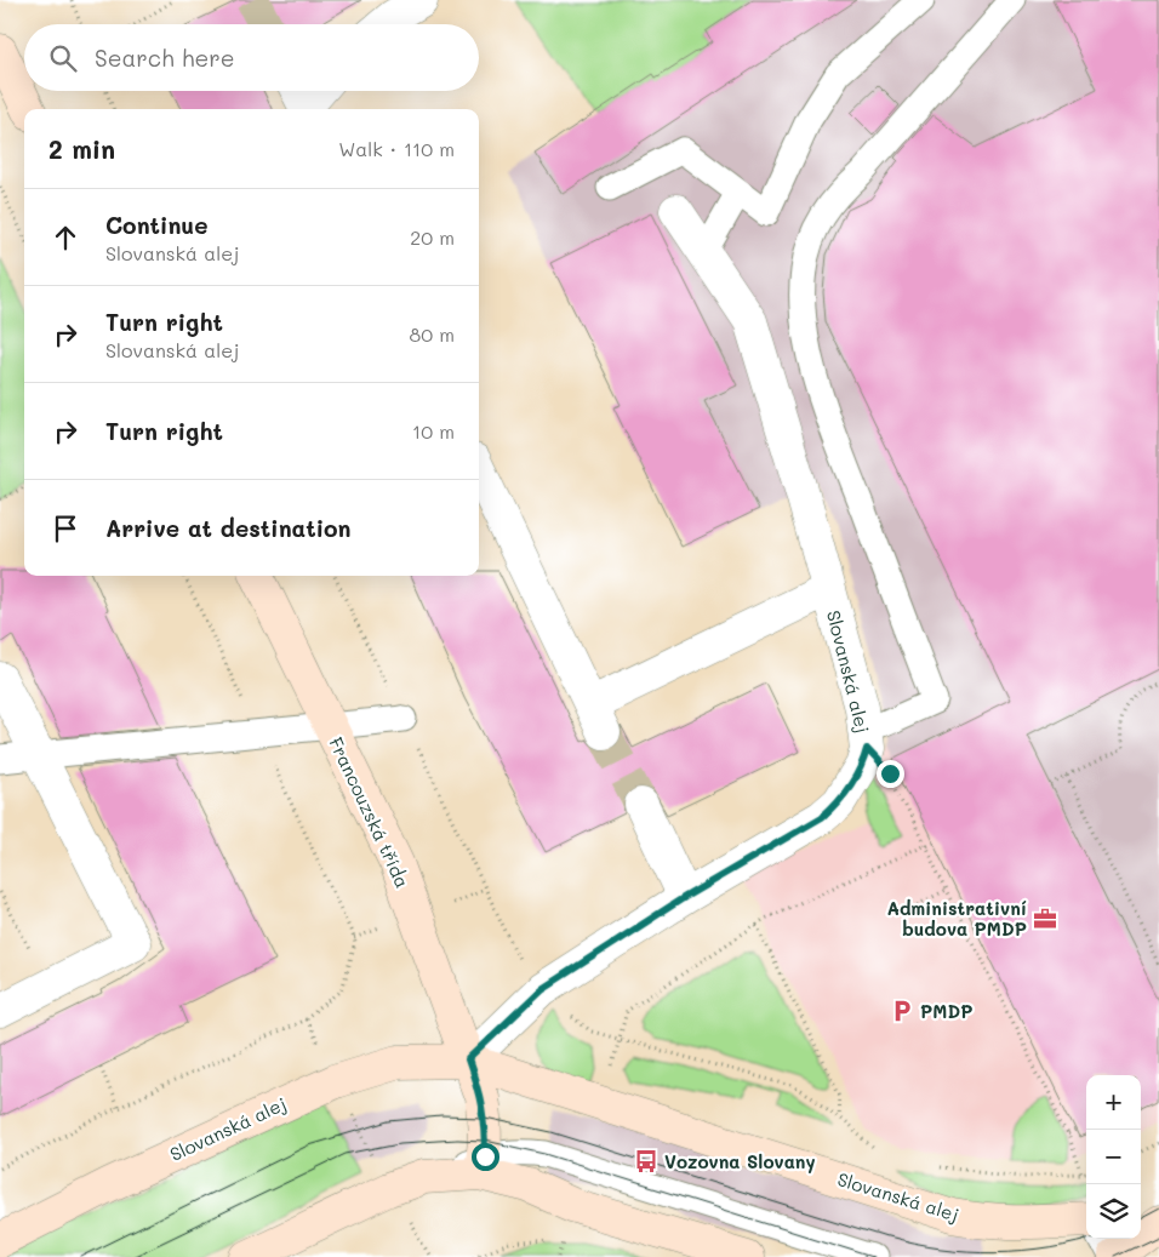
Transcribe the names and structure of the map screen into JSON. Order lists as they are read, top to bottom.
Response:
{
  "streets": {
    "main road": ["Slovanská alej", "Francouzská třída"]
  },
  "crossings": [
    ["Slovanská alej", "Francouzská třída"]
  ],
  "places": {
    "office": ["Administrativní budova PMDP"],
    "parking": ["PMDP"],
    "bus stop": ["Vozovna Slovany"]
  },
  "page": {
    "search": "Search here",
    "heading": ["2 min", "Walk · 110 m"],
    "list": [
      ["Continue", "Slovanská alej", "20 m"],
      ["Turn right", "Slovanská alej", "80 m"],
      ["Turn right", "10 m"],
      "Arrive at destination"
    ],
    "map_buttons": ["+", "−"]
  }
}
